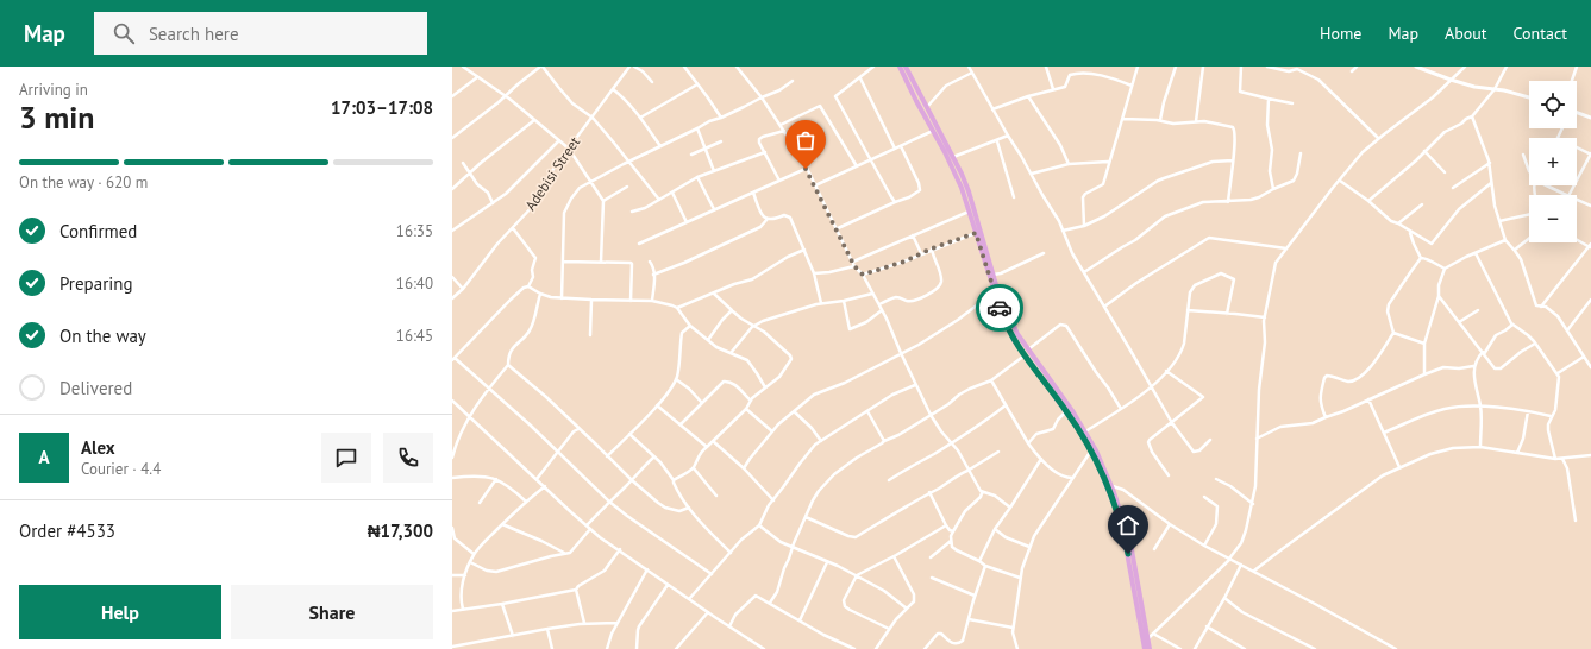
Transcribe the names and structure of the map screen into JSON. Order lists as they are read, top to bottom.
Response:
{
  "streets": {
    "street": ["Adebisi Street"]
  },
  "page": {
    "header": "Map",
    "search": "Search here",
    "nav": [
      "Home",
      "Map",
      "About",
      "Contact"
    ],
    "heading": ["3 min", "Arriving in", "17:03–17:08"],
    "panel": [
      "Alex",
      "Courier · 4.4",
      "Order #4533",
      "₦17,300"
    ],
    "map_buttons": ["+", "−"],
    "bar": "On the way · 620 m",
    "list": [
      ["Confirmed", "16:35"],
      ["Preparing", "16:40"],
      ["On the way", "16:45"],
      "Delivered"
    ],
    "round": "A",
    "buttons": ["Help", "Share"]
  }
}
